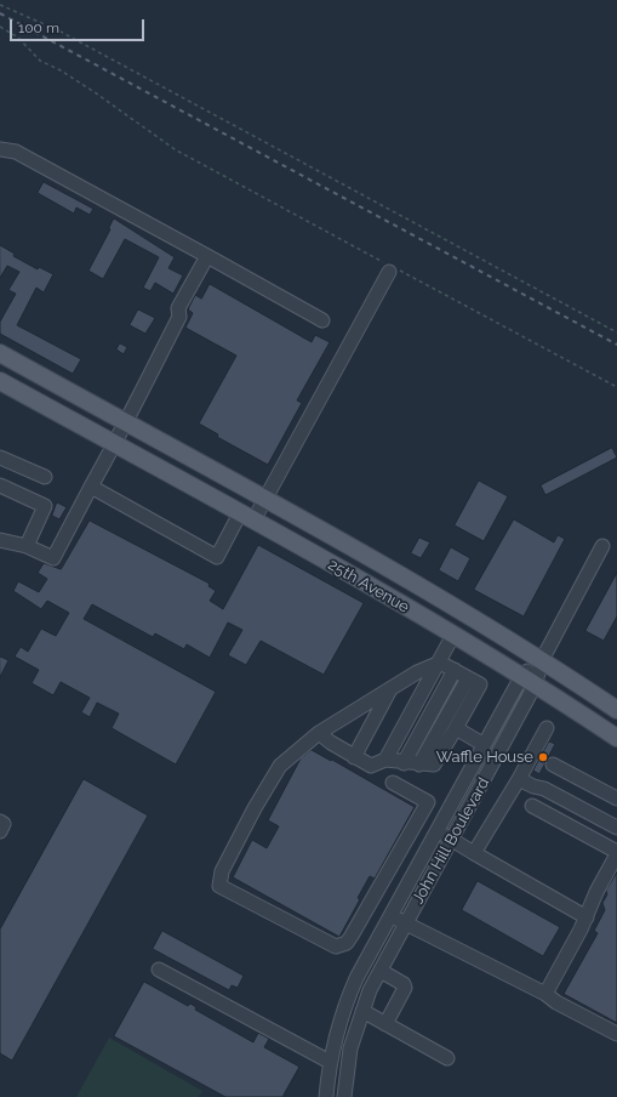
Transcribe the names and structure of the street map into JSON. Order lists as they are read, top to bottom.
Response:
{
  "streets": {
    "main road": ["25th Avenue"],
    "street": ["John Hill Boulevard"]
  },
  "crossings": [
    ["25th Avenue", "John Hill Boulevard"]
  ],
  "places": ["Waffle House"],
  "scale_bar": "100 m"
}
